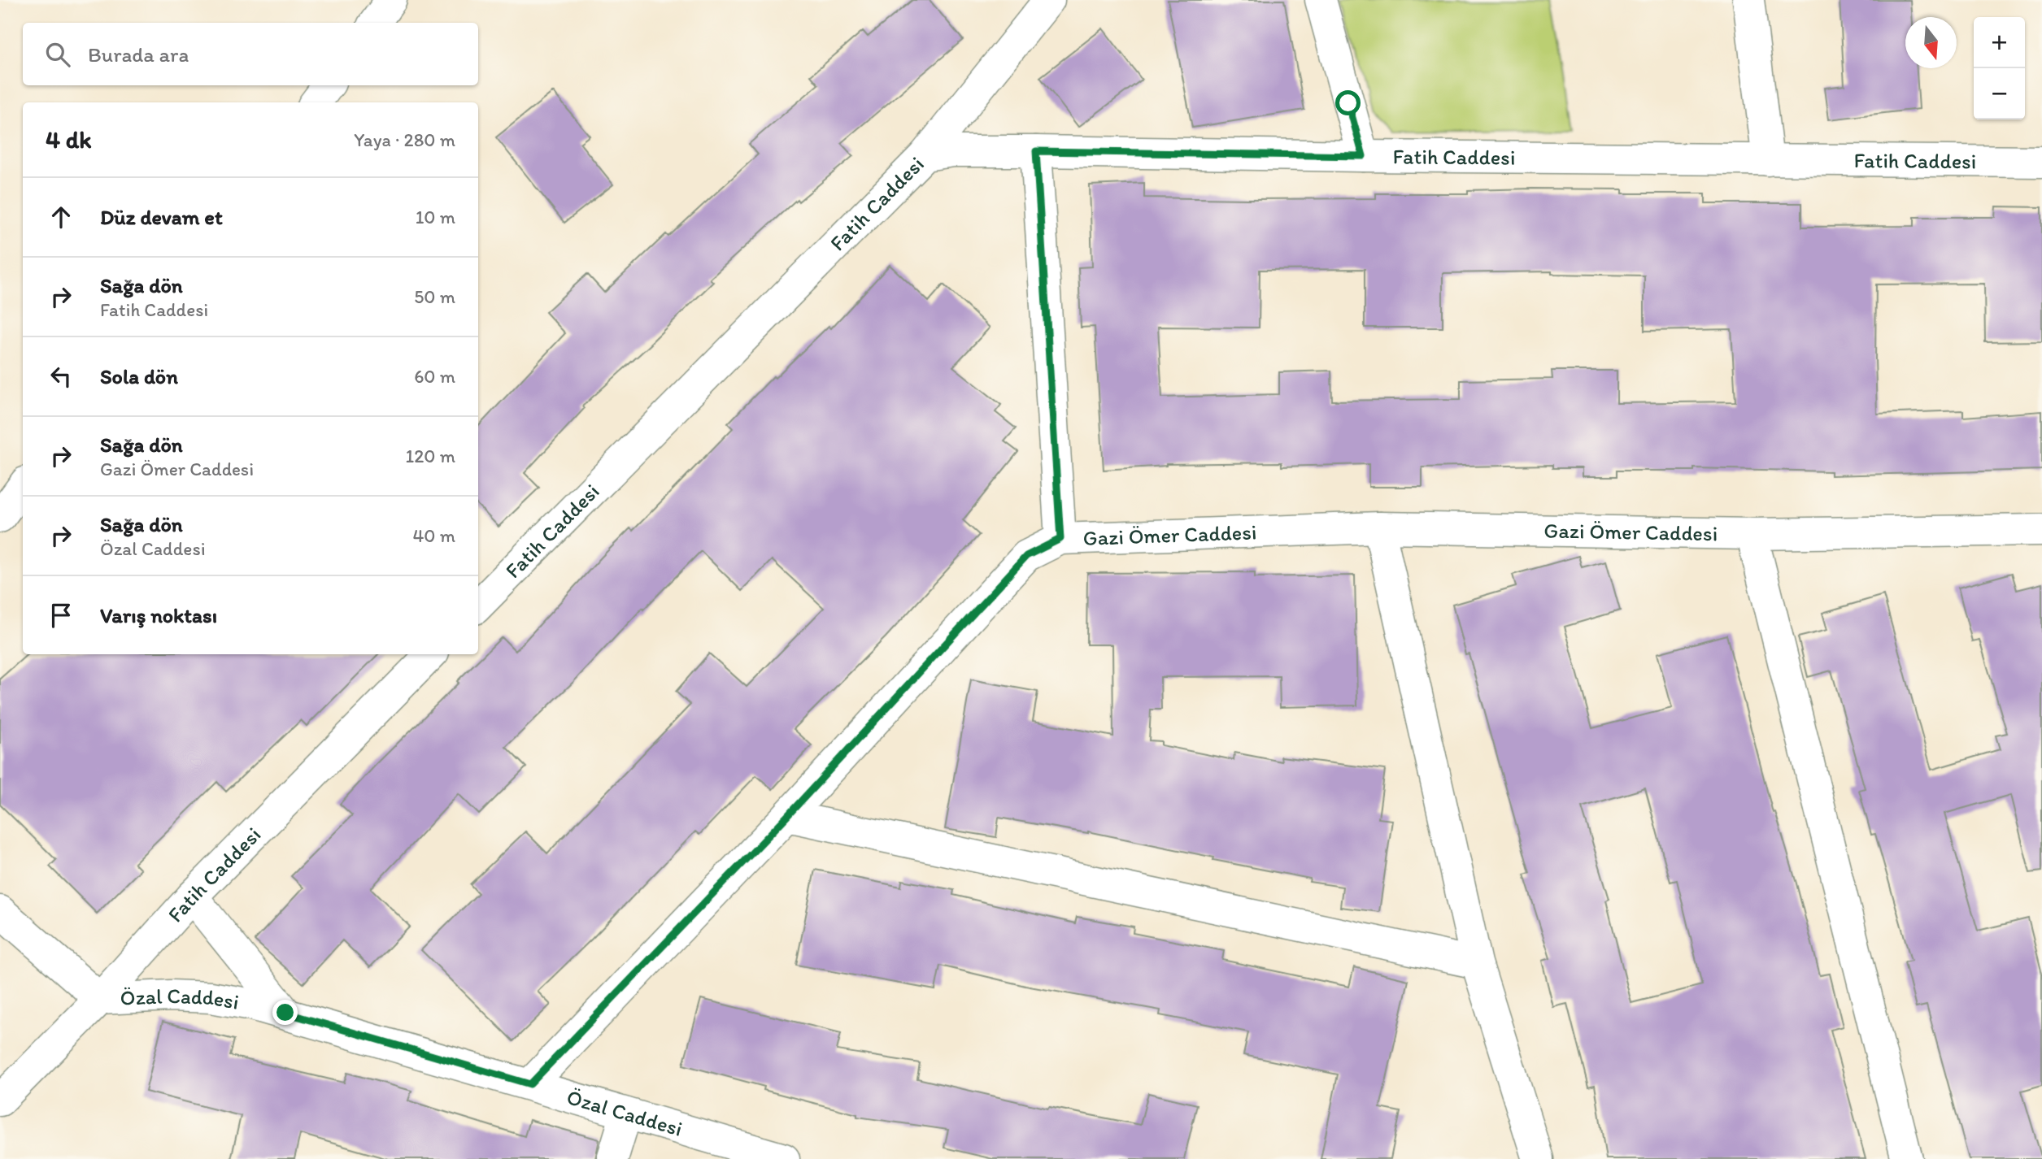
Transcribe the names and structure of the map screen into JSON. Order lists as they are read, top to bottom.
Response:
{
  "streets": {
    "street": ["Fatih Caddesi", "Gazi Ömer Caddesi", "Özal Caddesi"]
  },
  "crossings": [
    ["Fatih Caddesi", "Özal Caddesi"],
    ["Gazi Ömer Caddesi", "Özal Caddesi"]
  ],
  "north": "bottom",
  "page": {
    "map_buttons": ["+", "−"],
    "search": "Burada ara",
    "heading": ["4 dk", "Yaya · 280 m"],
    "list": [
      ["Düz devam et", "10 m"],
      ["Sağa dön", "Fatih Caddesi", "50 m"],
      ["Sola dön", "60 m"],
      ["Sağa dön", "Gazi Ömer Caddesi", "120 m"],
      ["Sağa dön", "Özal Caddesi", "40 m"],
      "Varış noktası"
    ]
  }
}
